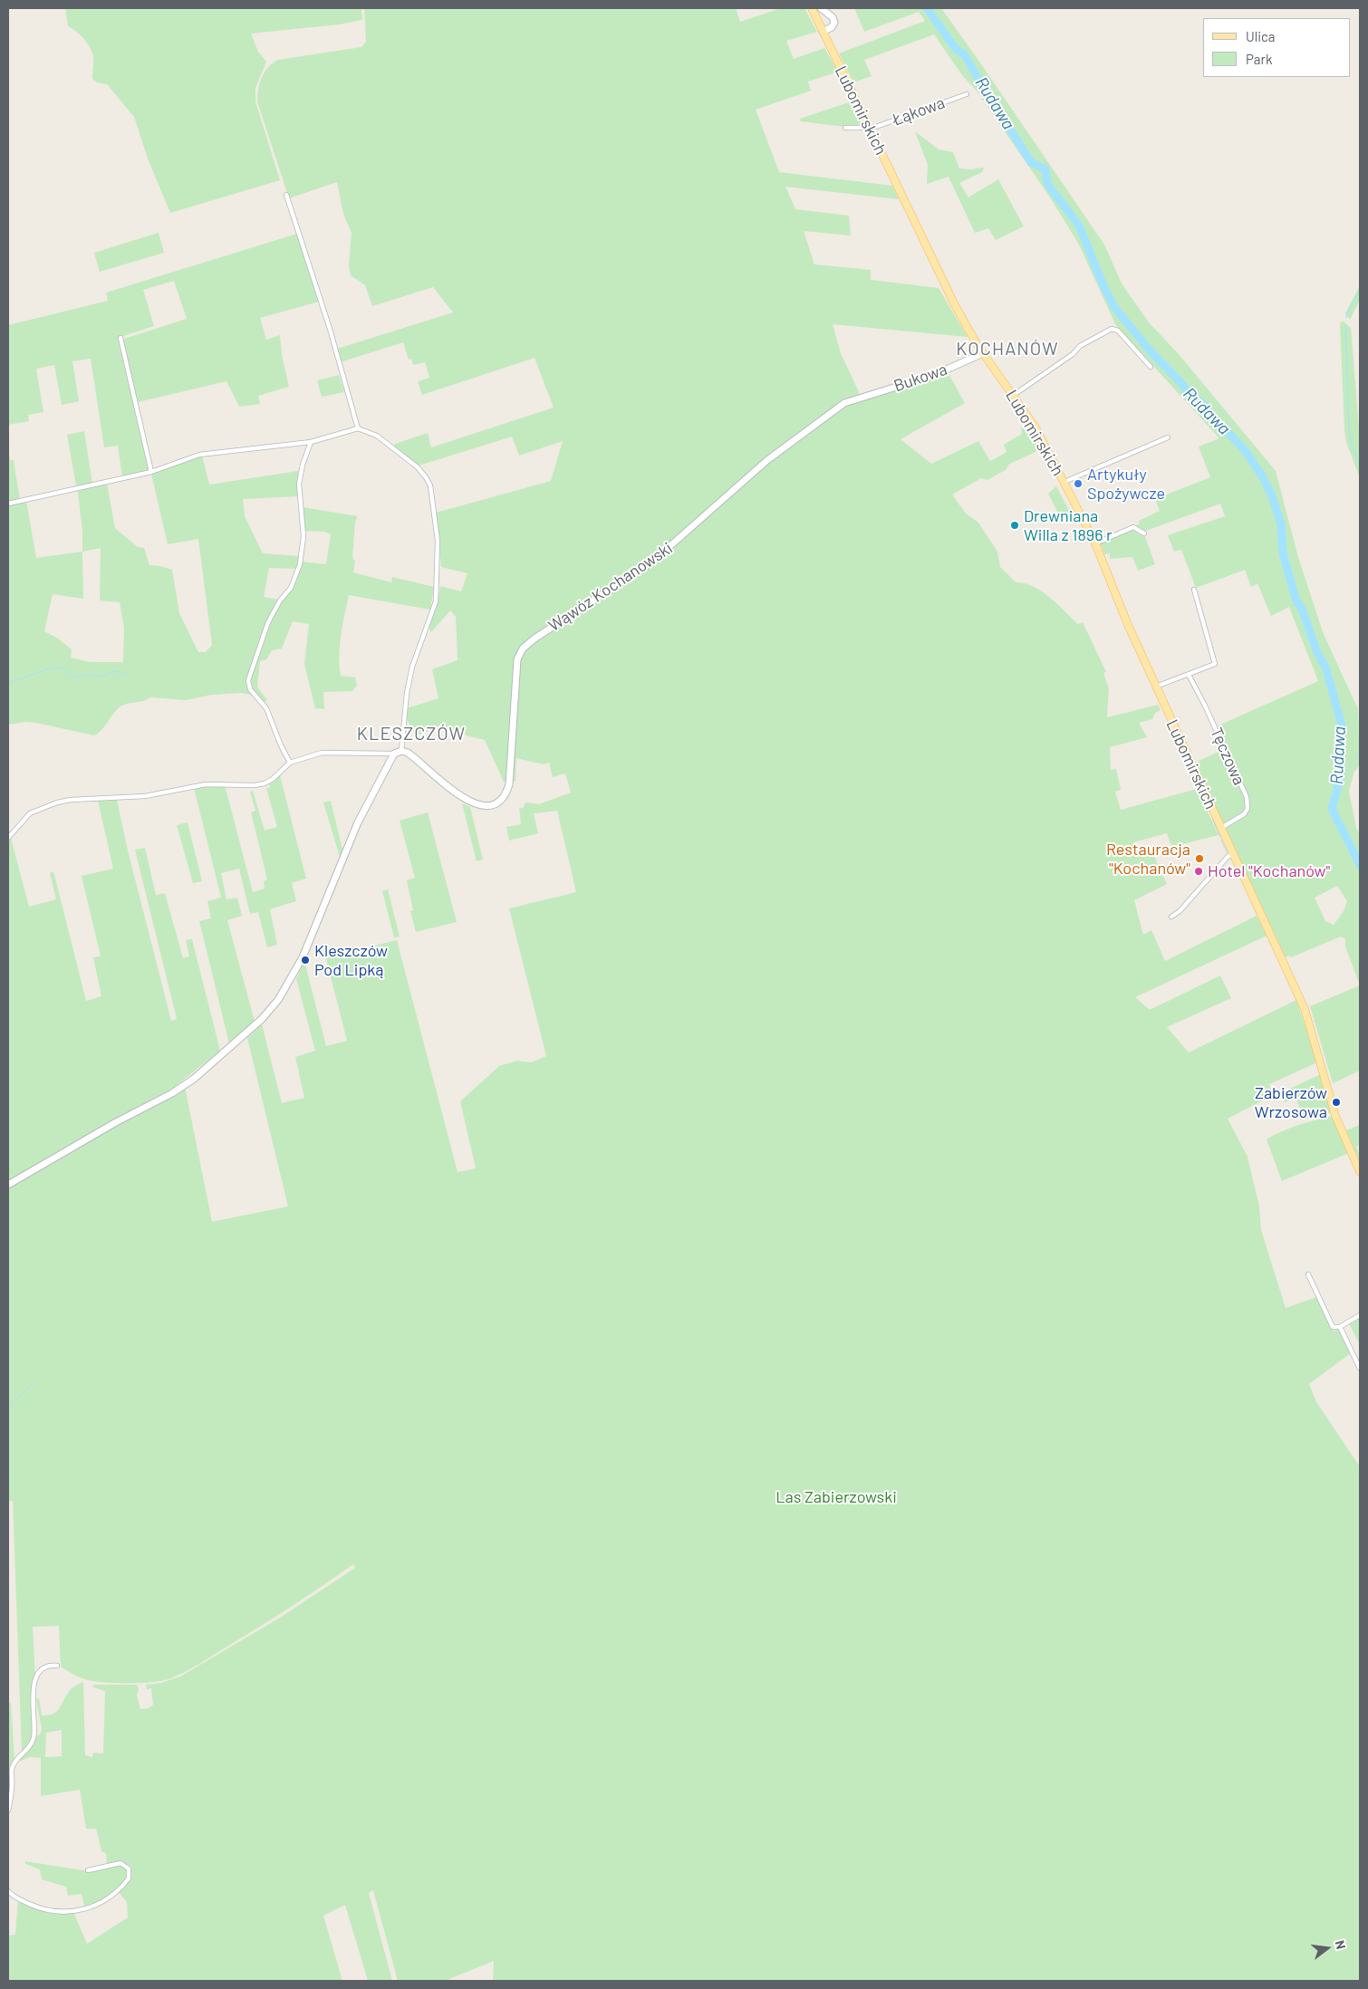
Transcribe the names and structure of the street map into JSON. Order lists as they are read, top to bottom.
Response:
{
  "streets": {
    "main road": ["Lubomirskich"],
    "street": [
      "Łąkowa",
      "Bukowa",
      "Wąwóz Kochanowski",
      "Tęczowa"
    ]
  },
  "crossings": [
    ["Lubomirskich", "Łąkowa"],
    ["Lubomirskich", "Bukowa"],
    ["Lubomirskich", "Tęczowa"],
    ["Bukowa", "Wąwóz Kochanowski"]
  ],
  "districts": ["KOCHANÓW", "KLESZCZÓW"],
  "water": ["Rudawa"],
  "parks": ["Las Zabierzowski"],
  "places": [
    "Artykuły Spożywcze",
    "Drewniana Willa z 1896 r",
    "Restauracja \"Kochanów\"",
    "Hotel \"Kochanów\"",
    "Kleszczów Pod Lipką",
    "Zabierzów Wrzosowa"
  ],
  "legend": ["Ulica", "Park"],
  "north": "right"
}
